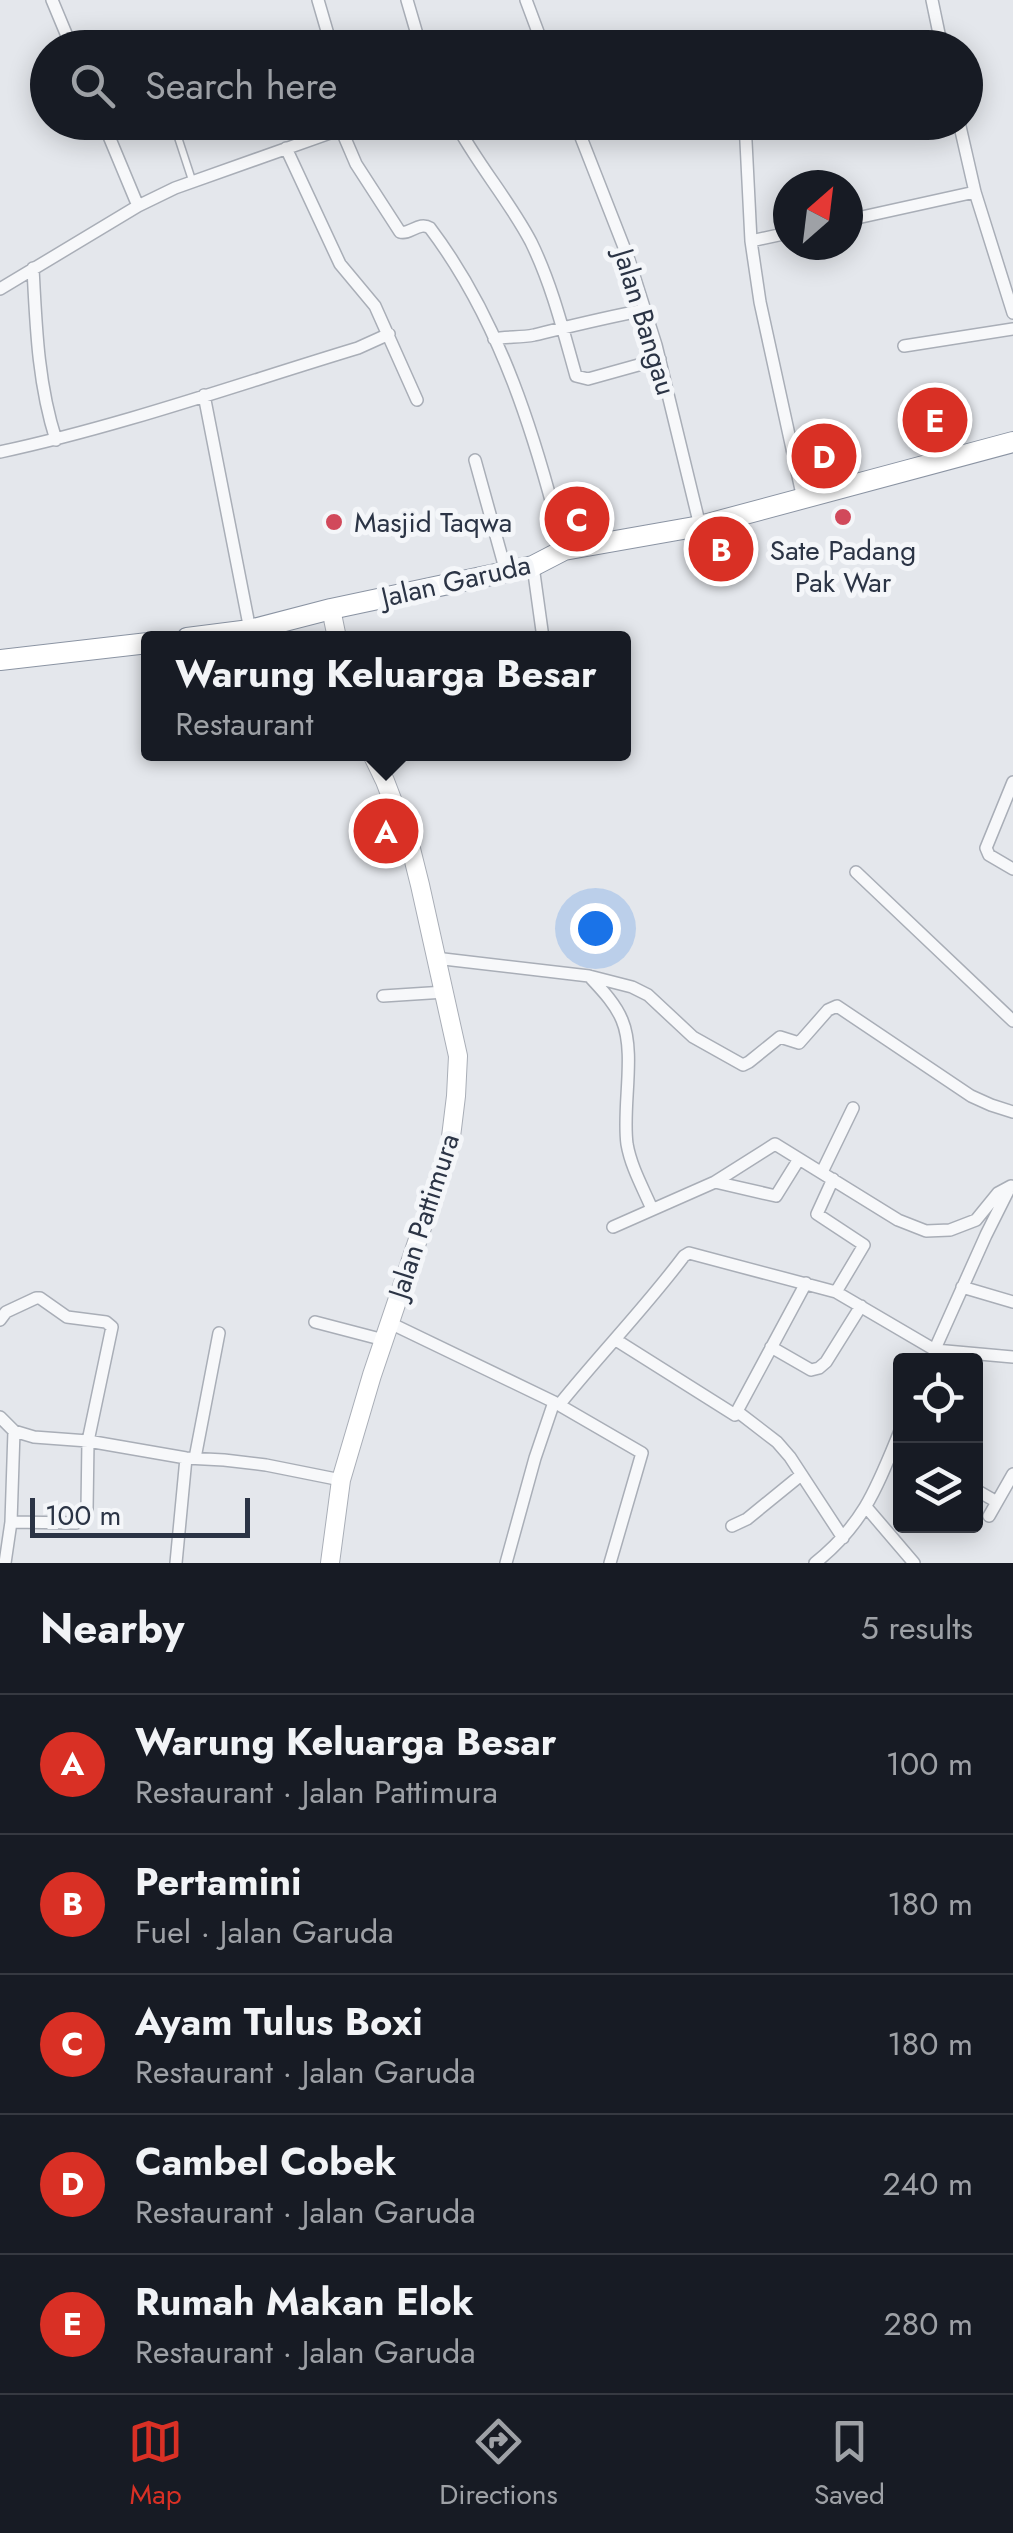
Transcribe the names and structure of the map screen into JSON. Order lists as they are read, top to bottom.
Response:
{
  "streets": {
    "highway": ["Jalan Garuda"],
    "street": ["Jalan Bangau", "Jalan Pattimura"]
  },
  "crossings": [
    ["Jalan Bangau", "Jalan Garuda"]
  ],
  "places": ["Sate Padang Pak War", "Masjid Taqwa"],
  "scale_bar": "100 m",
  "north": "top right",
  "page": {
    "search": "Search here",
    "pins": [
      "E",
      "D",
      "C",
      "B",
      "A"
    ],
    "popup": ["Warung Keluarga Besar", "Restaurant"],
    "scale": "100 m",
    "heading": ["Nearby", "5 results"],
    "list": [
      {
        "mark": "A",
        "name": "Warung Keluarga Besar",
        "note": "Restaurant · Jalan Pattimura",
        "value": "100 m"
      },
      {
        "mark": "B",
        "name": "Pertamini",
        "note": "Fuel · Jalan Garuda",
        "value": "180 m"
      },
      {
        "mark": "C",
        "name": "Ayam Tulus Boxi",
        "note": "Restaurant · Jalan Garuda",
        "value": "180 m"
      },
      {
        "mark": "D",
        "name": "Cambel Cobek",
        "note": "Restaurant · Jalan Garuda",
        "value": "240 m"
      },
      {
        "mark": "E",
        "name": "Rumah Makan Elok",
        "note": "Restaurant · Jalan Garuda",
        "value": "280 m"
      }
    ],
    "nav": ["Map", "Directions", "Saved"]
  }
}
